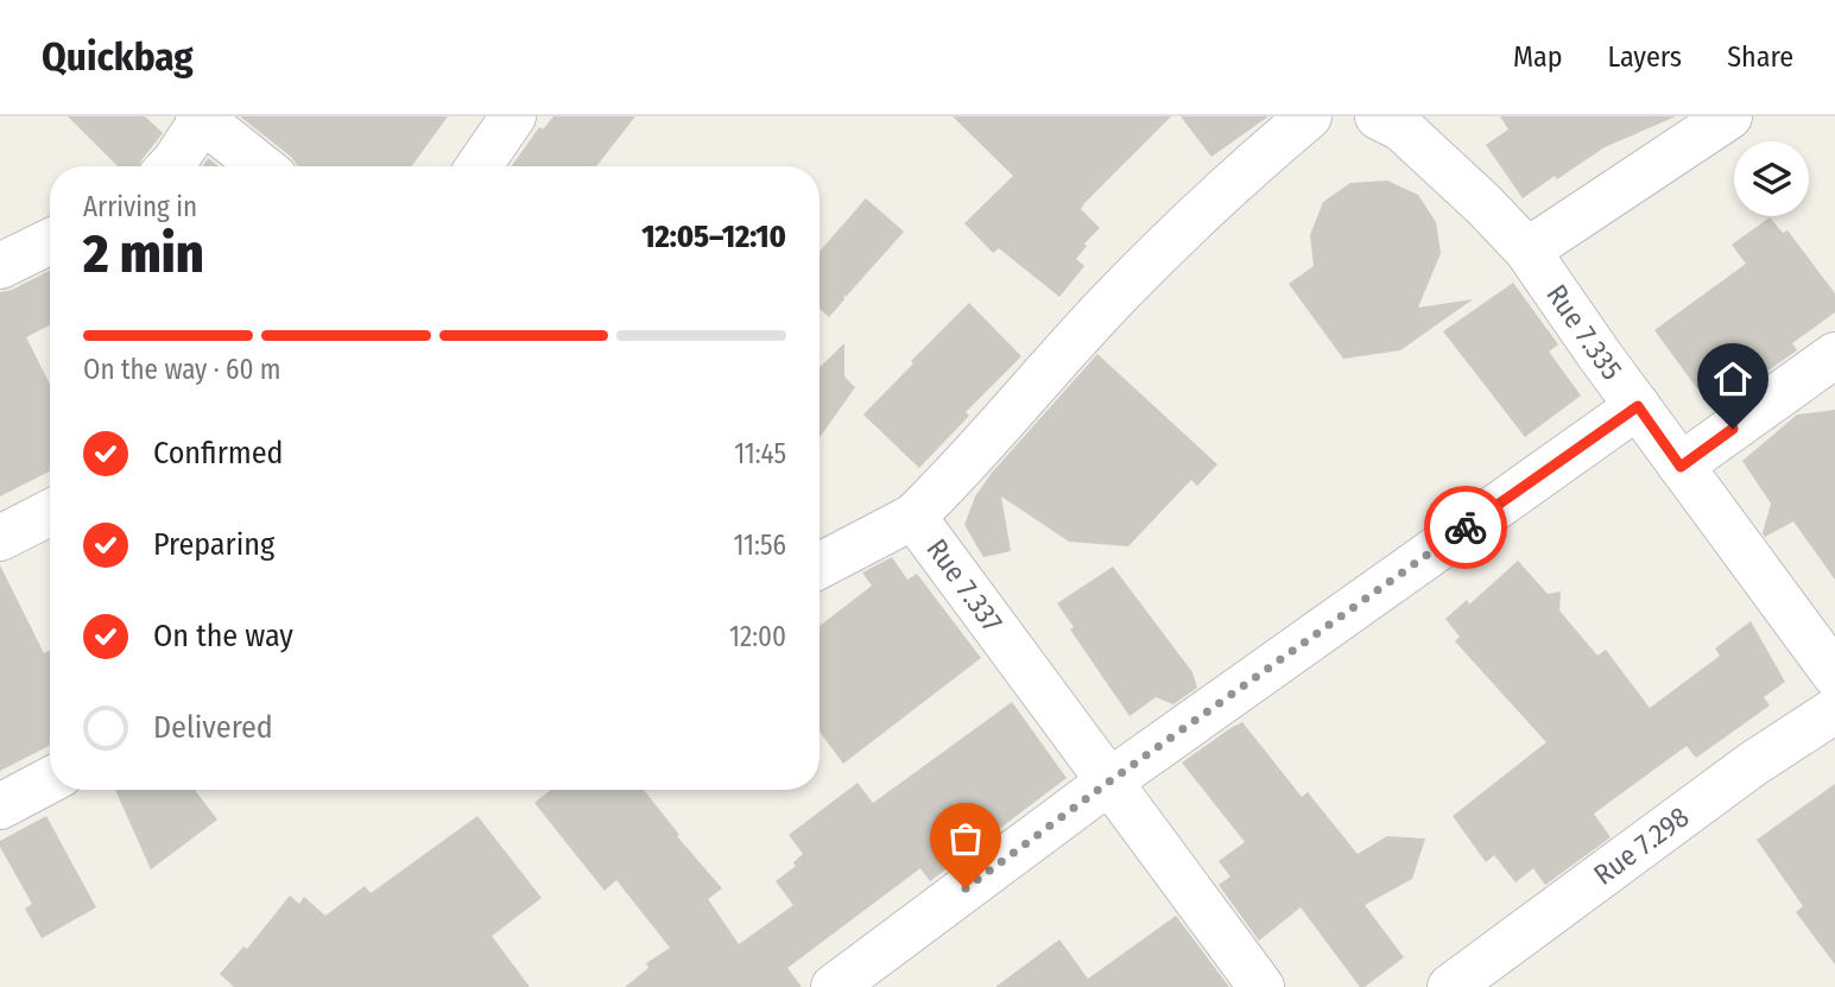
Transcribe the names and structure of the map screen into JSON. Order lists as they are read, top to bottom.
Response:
{
  "streets": {
    "street": ["Rue 7.335", "Rue 7.337", "Rue 7.298"]
  },
  "page": {
    "header": "Quickbag",
    "nav": ["Map", "Layers", "Share"],
    "heading": ["2 min", "Arriving in", "12:05–12:10"],
    "bar": "On the way · 60 m",
    "list": [
      ["Confirmed", "11:45"],
      ["Preparing", "11:56"],
      ["On the way", "12:00"],
      "Delivered"
    ]
  }
}
